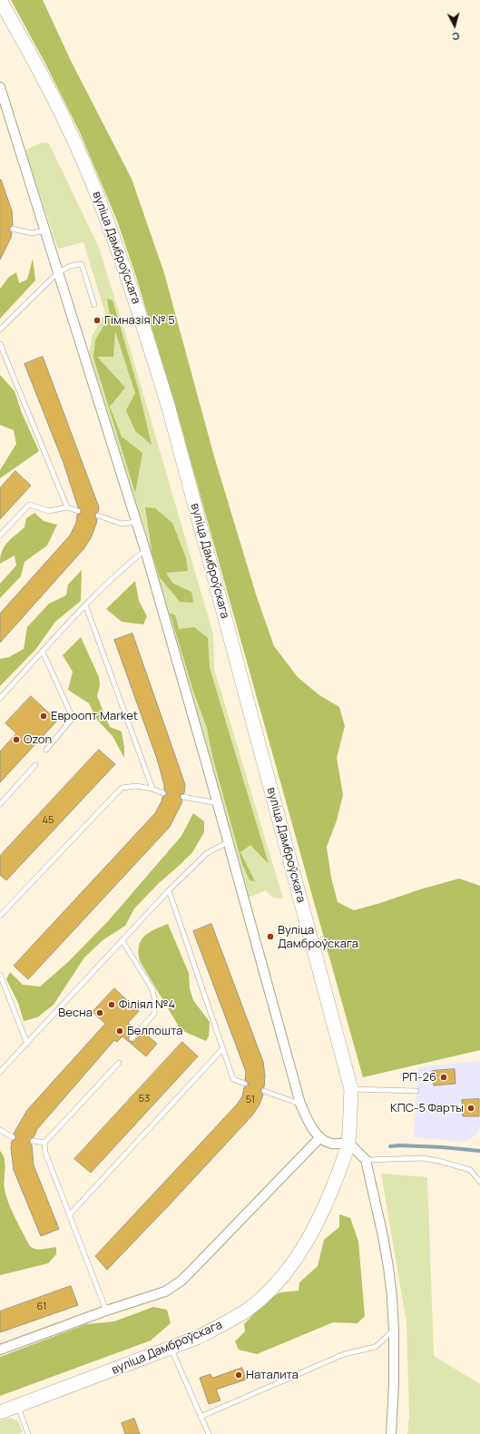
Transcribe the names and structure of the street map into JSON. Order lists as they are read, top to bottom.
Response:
{
  "streets": {
    "main road": ["вуліца Дамброўскага"]
  },
  "places": [
    "Гімназія № 5",
    "Евроопт Market",
    "Ozon",
    "Вуліца Дамброўскага",
    "Філіял №4",
    "Весна",
    "Белпошта",
    "РП-26",
    "КПС-5 Фарты",
    "Наталита"
  ],
  "house_numbers": [
    "45",
    "53",
    "51",
    "61"
  ],
  "north": "bottom"
}
